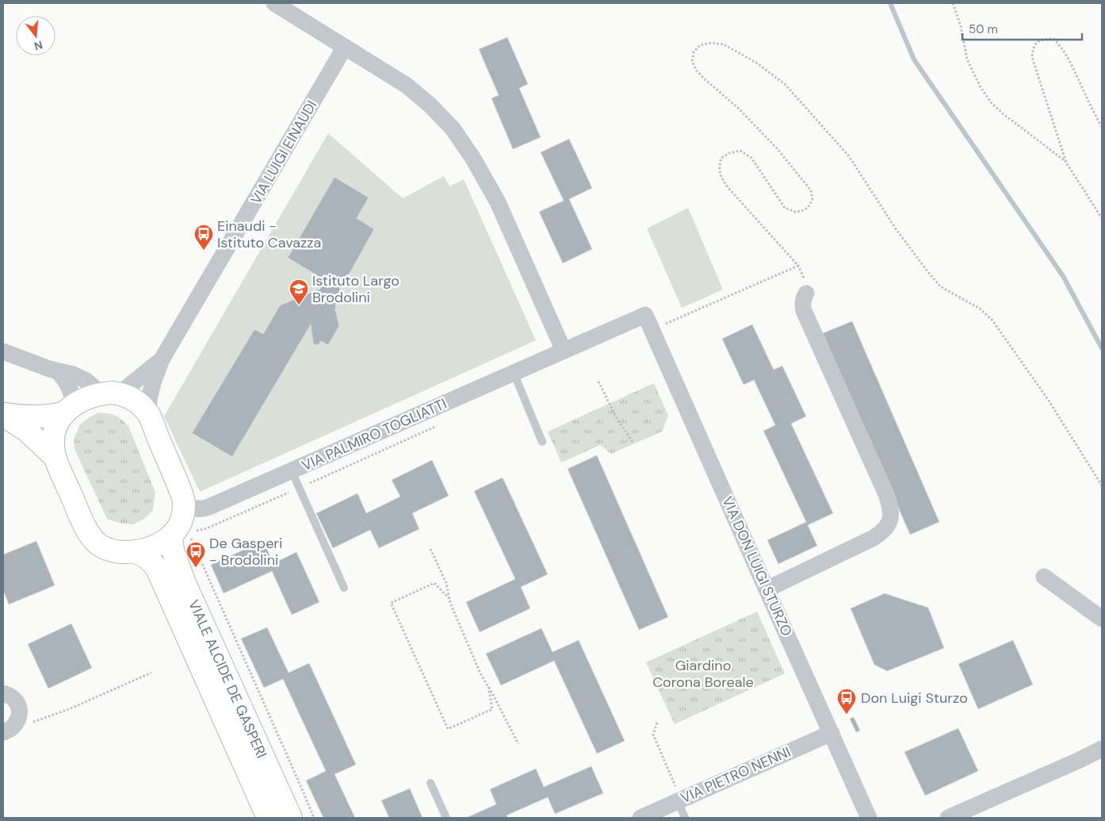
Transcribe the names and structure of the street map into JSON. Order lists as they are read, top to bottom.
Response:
{
  "streets": {
    "street": [
      "VIA LUIGI EINAUDI",
      "VIA PALMIRO TOGLIATTI",
      "VIA DON LUIGI STURZO",
      "VIALE ALCIDE DE GASPERI",
      "VIA PIETRO NENNI"
    ]
  },
  "crossings": [
    ["VIA PALMIRO TOGLIATTI", "VIA DON LUIGI STURZO"],
    ["VIA DON LUIGI STURZO", "VIA PIETRO NENNI"]
  ],
  "parks": ["Giardino Corona Boreale"],
  "places": {
    "bus stop": ["Einaudi - Istituto Cavazza", "De Gasperi - Brodolini", "Don Luigi Sturzo"],
    "school or university": ["Istituto Largo Brodolini"]
  },
  "scale_bar": "50 m",
  "north": "bottom"
}
